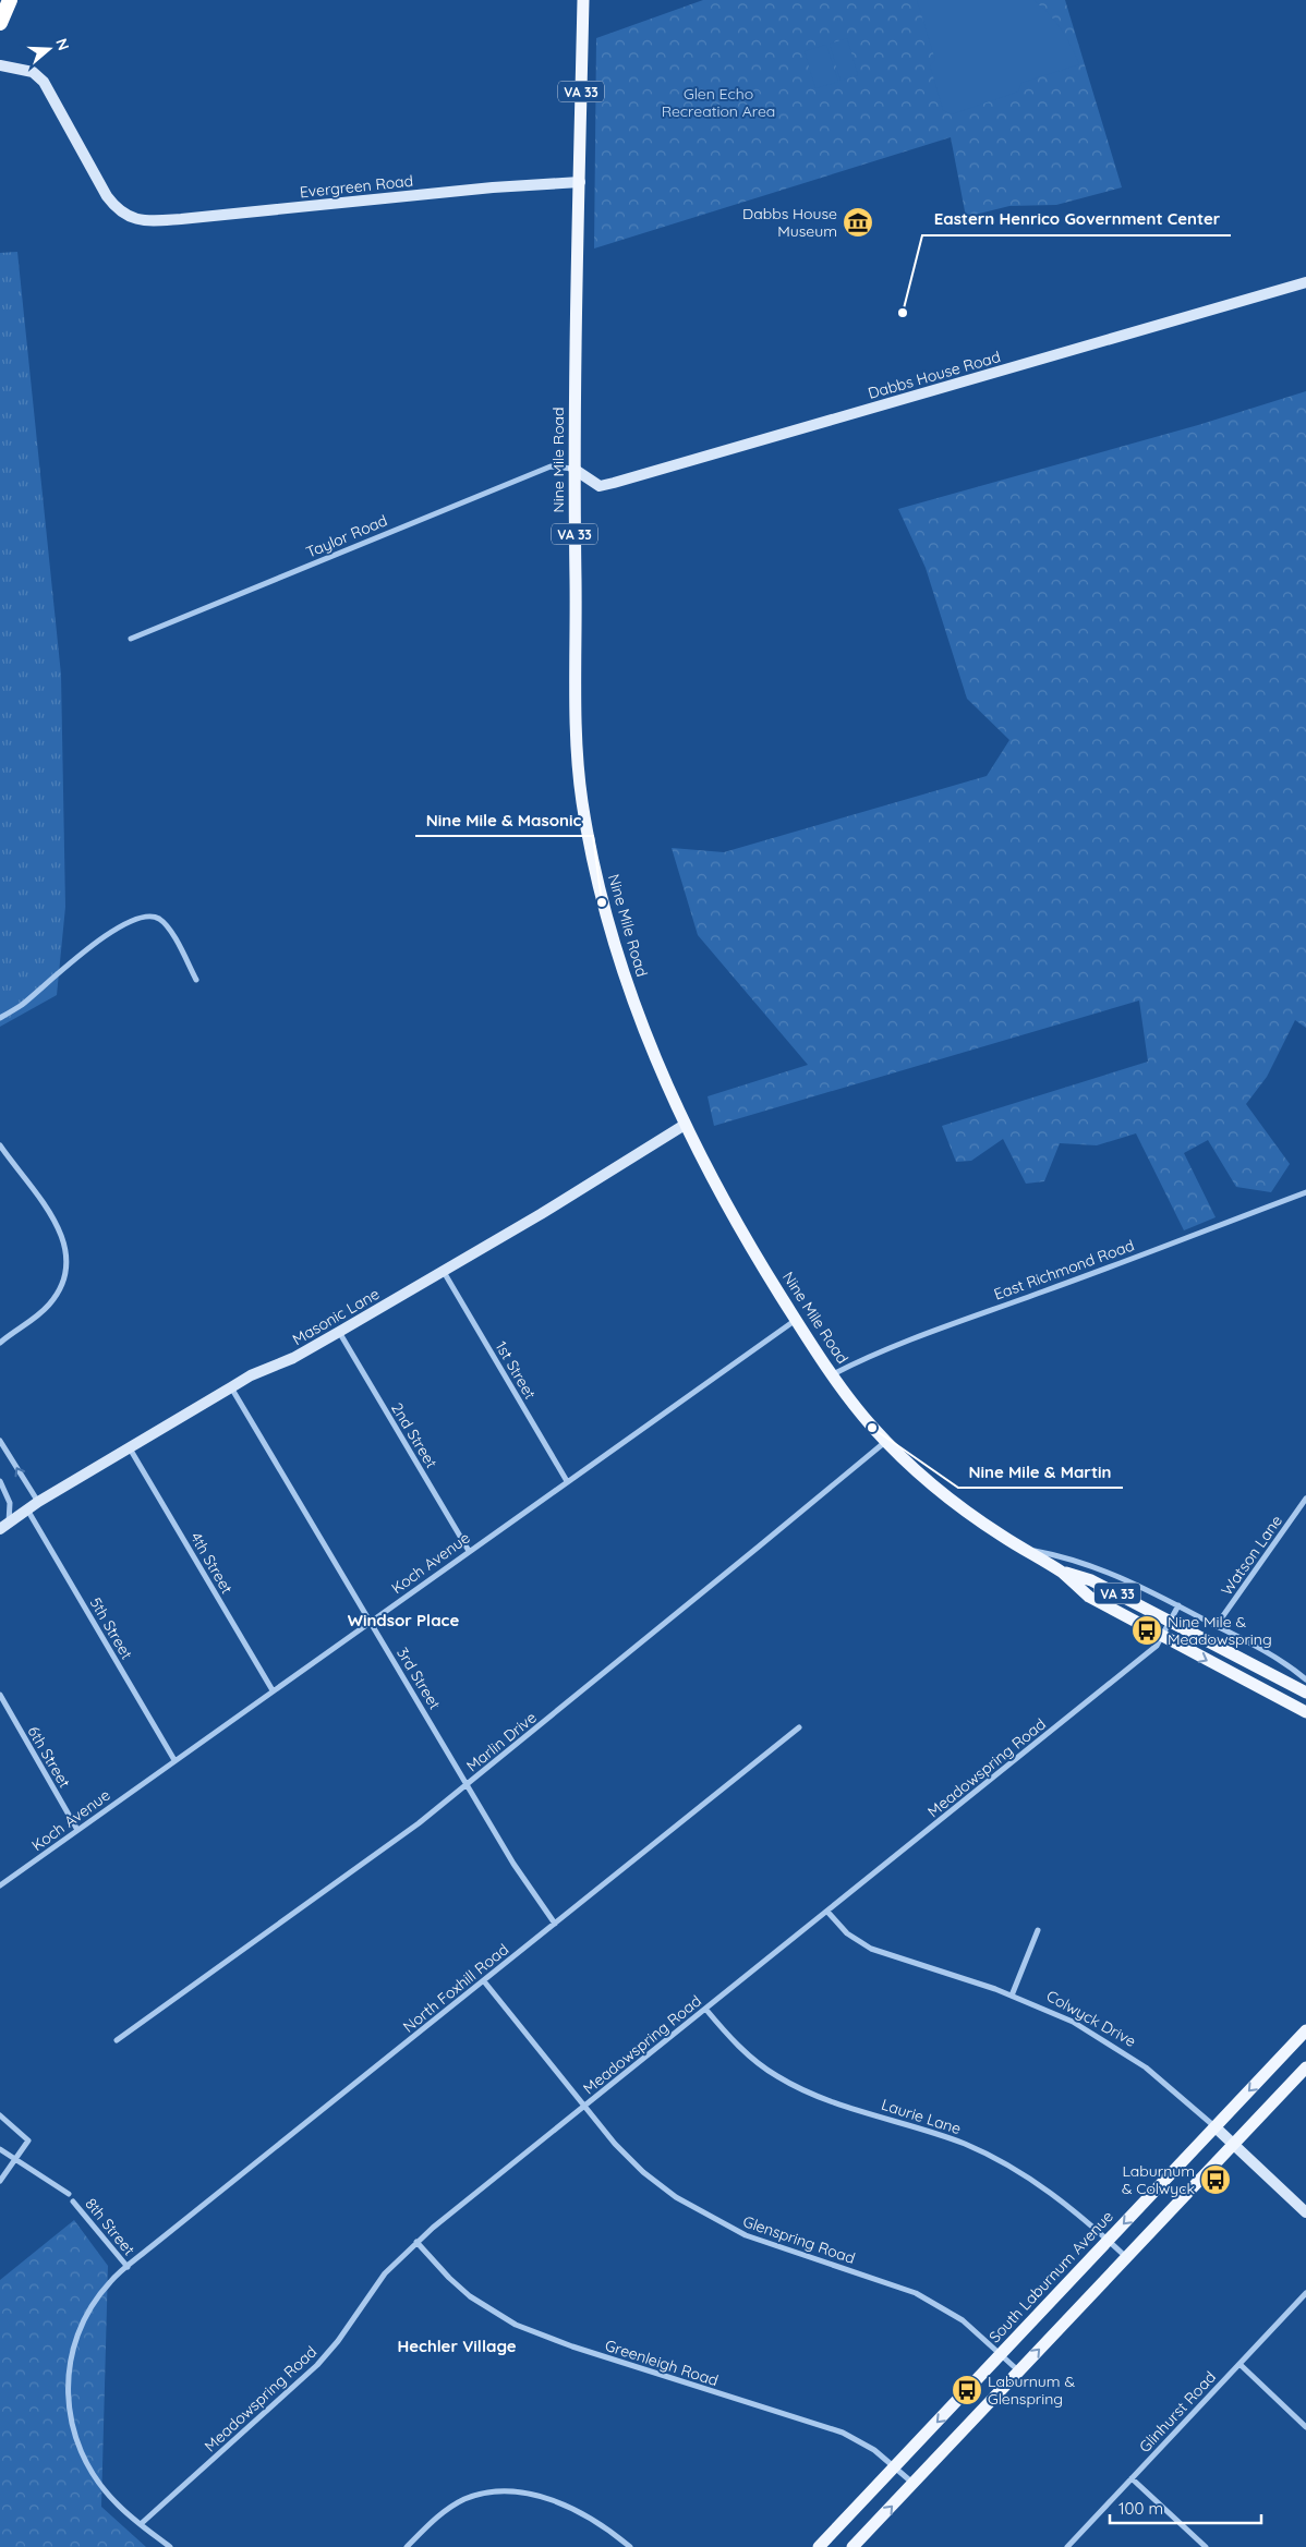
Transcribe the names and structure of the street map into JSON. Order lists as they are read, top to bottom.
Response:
{
  "streets": {
    "main road": ["VA 33", "Nine Mile Road", "South Laburnum Avenue"],
    "street": [
      "Evergreen Road",
      "Dabbs House Road",
      "Taylor Road",
      "East Richmond Road",
      "Masonic Lane",
      "1st Street",
      "2nd Street",
      "Watson Lane",
      "4th Street",
      "Koch Avenue",
      "5th Street",
      "3rd Street",
      "Marlin Drive",
      "6th Street",
      "Meadowspring Road",
      "North Foxhill Road",
      "Colwyck Drive",
      "Laurie Lane",
      "8th Street",
      "Glenspring Road",
      "Greenleigh Road",
      "Glinhurst Road"
    ]
  },
  "crossings": [
    ["Evergreen Road", "Nine Mile Road"],
    ["Dabbs House Road", "Nine Mile Road"],
    ["Dabbs House Road", "Taylor Road"],
    ["Nine Mile Road", "Taylor Road"],
    ["Nine Mile Road", "East Richmond Road"],
    ["Nine Mile Road", "Masonic Lane"],
    ["Nine Mile Road", "Koch Avenue"],
    ["Nine Mile Road", "Marlin Drive"],
    ["Nine Mile Road", "Meadowspring Road"],
    ["Masonic Lane", "1st Street"],
    ["Masonic Lane", "2nd Street"],
    ["Masonic Lane", "4th Street"],
    ["Masonic Lane", "5th Street"],
    ["Masonic Lane", "3rd Street"],
    ["1st Street", "Koch Avenue"],
    ["2nd Street", "Koch Avenue"],
    ["4th Street", "Koch Avenue"],
    ["Koch Avenue", "5th Street"],
    ["Koch Avenue", "3rd Street"],
    ["Koch Avenue", "6th Street"],
    ["3rd Street", "Marlin Drive"],
    ["3rd Street", "North Foxhill Road"],
    ["Meadowspring Road", "North Foxhill Road"],
    ["Meadowspring Road", "Colwyck Drive"],
    ["Meadowspring Road", "Laurie Lane"],
    ["Meadowspring Road", "Glenspring Road"],
    ["Meadowspring Road", "Greenleigh Road"],
    ["North Foxhill Road", "8th Street"],
    ["North Foxhill Road", "Glenspring Road"],
    ["Colwyck Drive", "South Laburnum Avenue"],
    ["Laurie Lane", "South Laburnum Avenue"],
    ["Glenspring Road", "South Laburnum Avenue"],
    ["South Laburnum Avenue", "Greenleigh Road"]
  ],
  "districts": ["Windsor Place", "Hechler Village"],
  "parks": ["Glen Echo Recreation Area"],
  "places": {
    "museum": ["Dabbs House Museum"],
    "other": ["Eastern Henrico Government Center", "Nine Mile & Masonic", "Nine Mile & Martin"],
    "bus stop": ["Nine Mile & Meadowspring", "Laburnum & Colwyck", "Laburnum & Glenspring"]
  },
  "scale_bar": "100 m",
  "north": "right"
}
